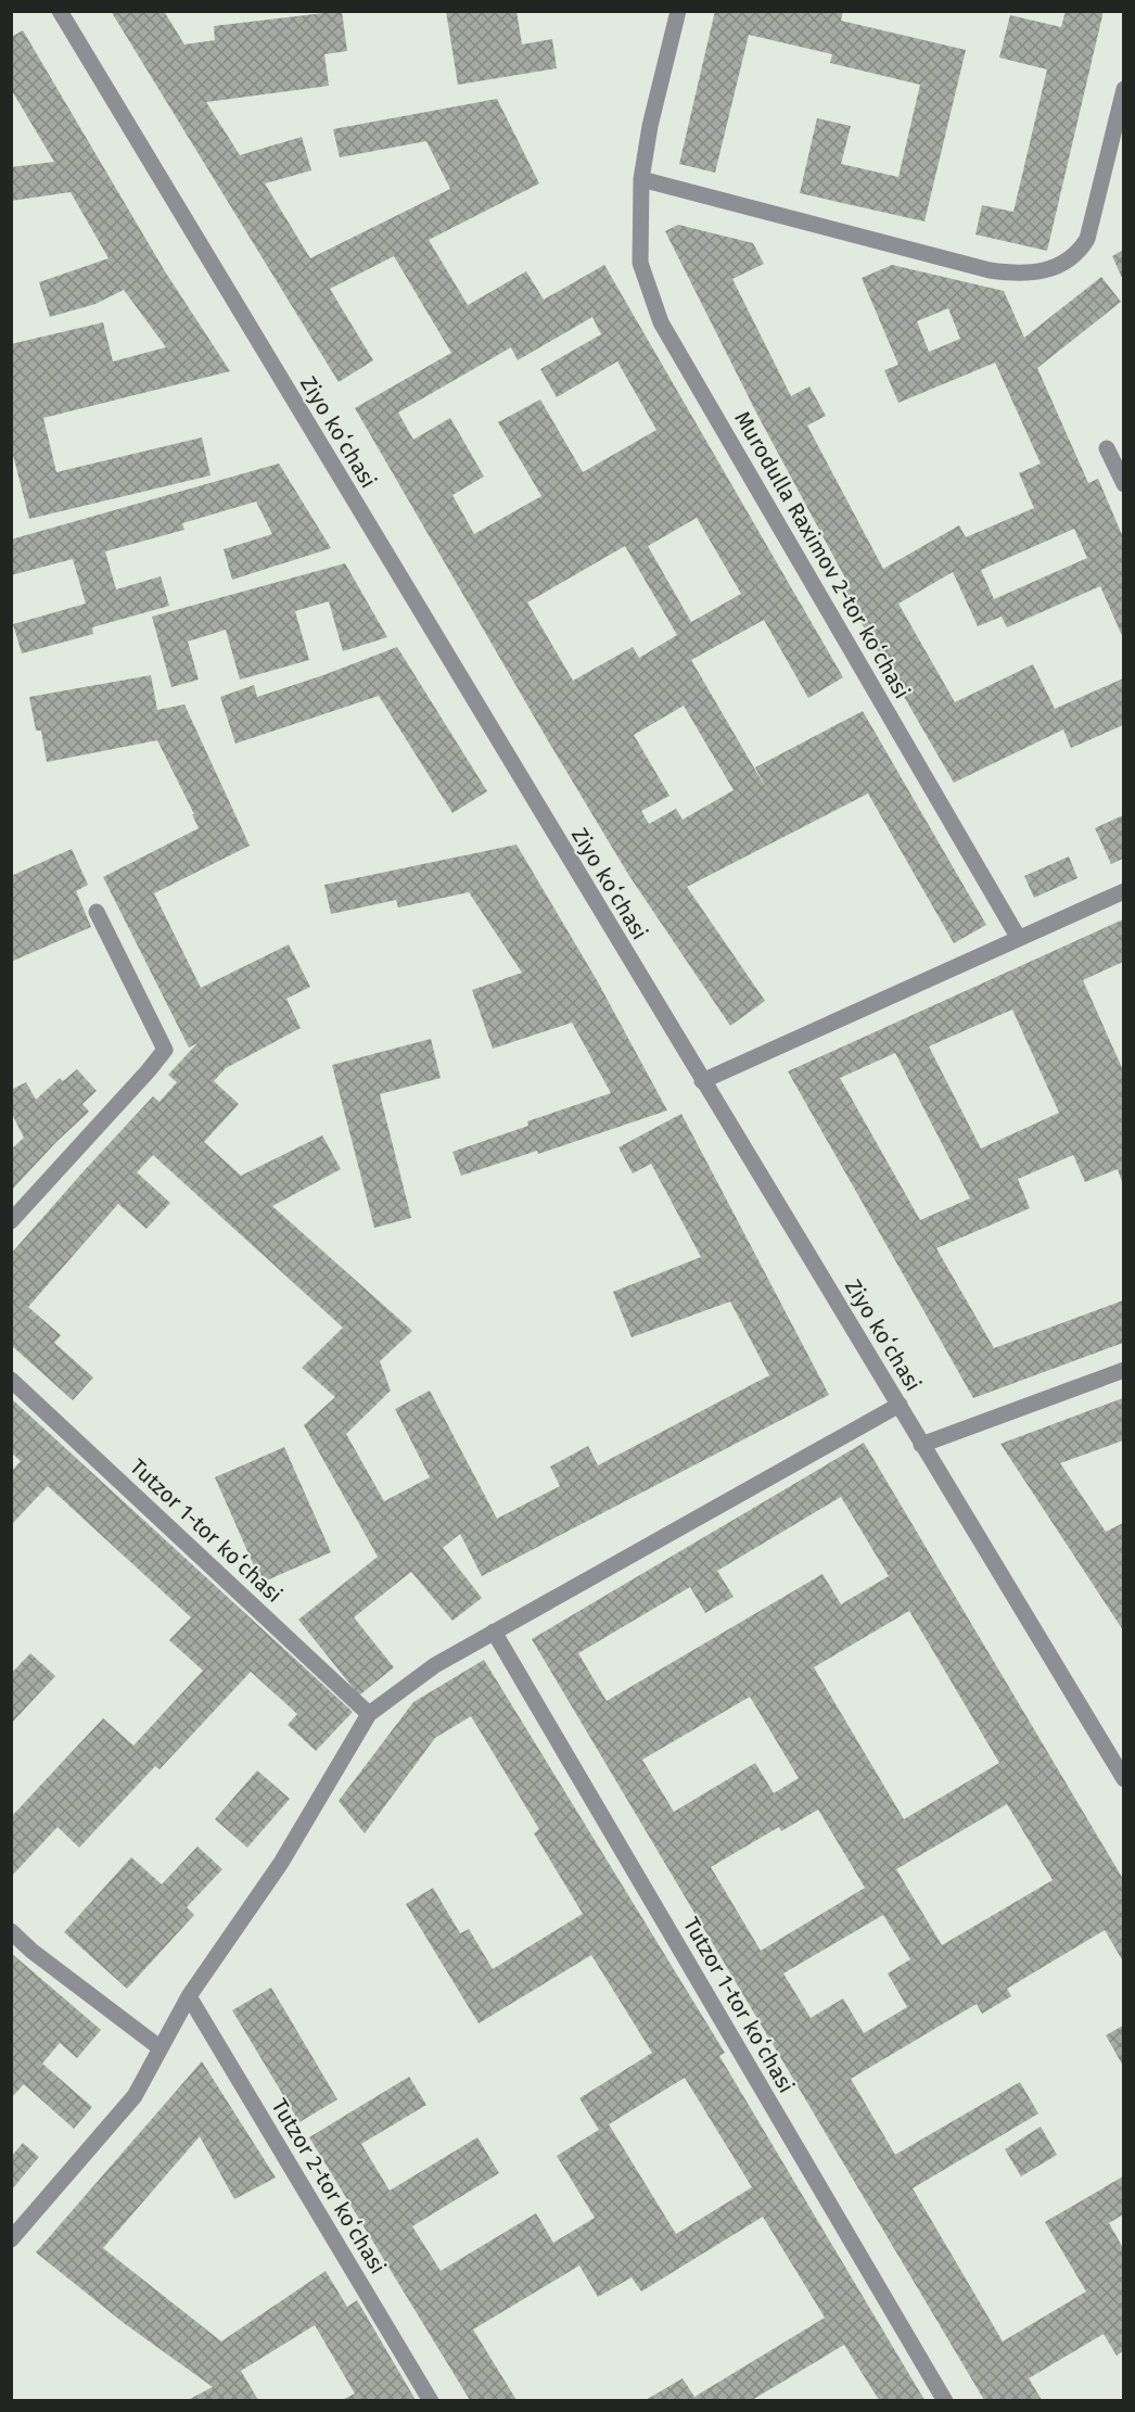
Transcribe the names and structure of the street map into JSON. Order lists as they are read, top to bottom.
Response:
{
  "streets": {
    "street": [
      "Ziyo koʻchasi",
      "Murodulla Raximov 2-tor koʻchasi",
      "Tutzor 1-tor koʻchasi",
      "Tutzor 2-tor koʻchasi"
    ]
  }
}
